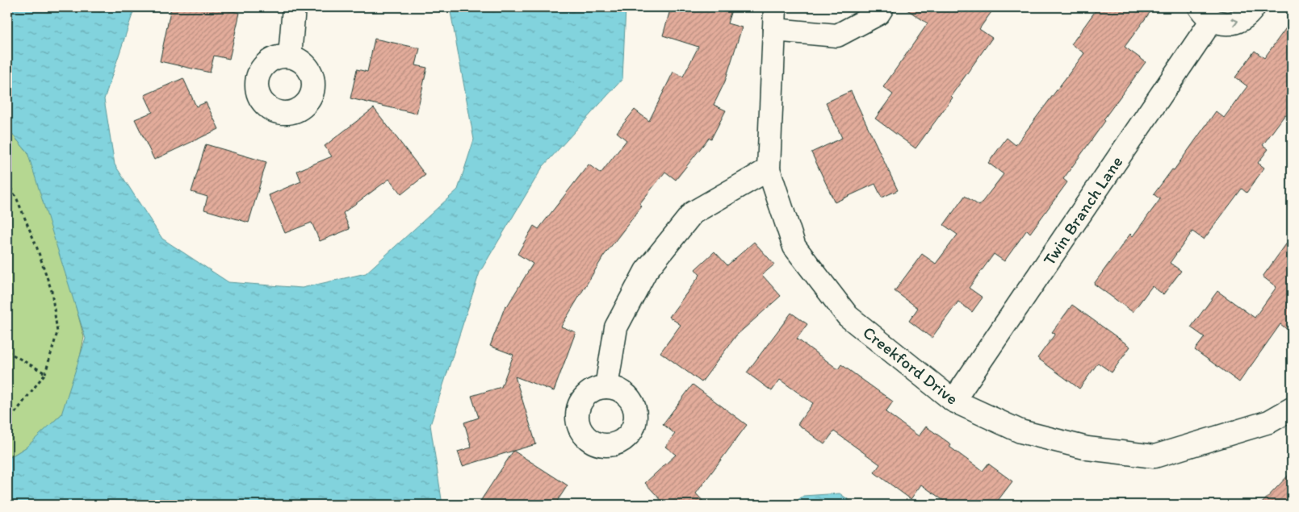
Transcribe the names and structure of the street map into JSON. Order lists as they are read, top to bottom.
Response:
{
  "streets": {
    "street": ["Twin Branch Lane", "Creekford Drive"]
  },
  "crossings": [
    ["Twin Branch Lane", "Creekford Drive"]
  ]
}
